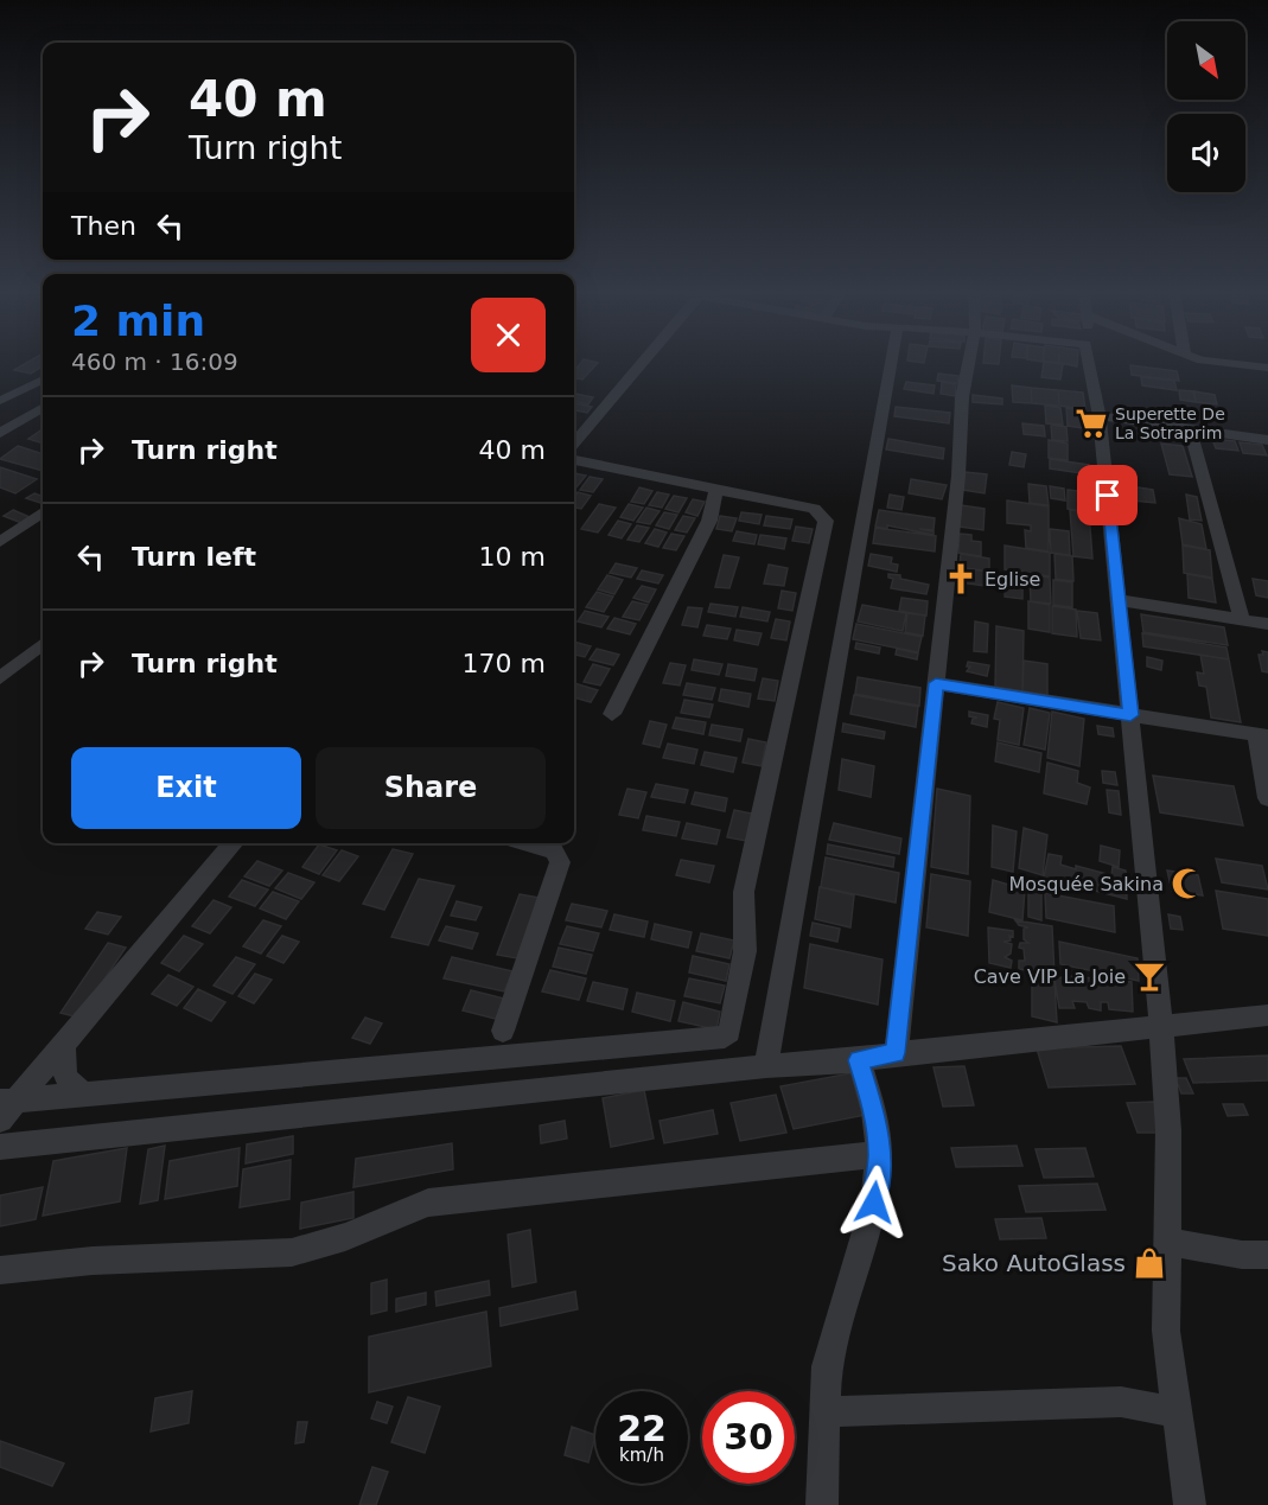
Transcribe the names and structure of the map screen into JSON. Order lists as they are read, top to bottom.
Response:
{
  "places": {
    "supermarket": ["Superette De La Sotraprim"],
    "church": ["Eglise"],
    "mosque": ["Mosquée Sakina"],
    "bar": ["Cave VIP La Joie"],
    "shop": ["Sako AutoGlass"]
  },
  "north": "bottom right",
  "page": {
    "turn": ["40 m", "Turn right"],
    "then": "Then",
    "heading": ["2 min", "460 m · 16:09"],
    "list": [
      {
        "name": "Turn right",
        "value": "40 m"
      },
      {
        "name": "Turn left",
        "value": "10 m"
      },
      {
        "name": "Turn right",
        "value": "170 m"
      }
    ],
    "buttons": ["Exit", "Share"],
    "speed": "22 km/h",
    "limit": "30"
  }
}
